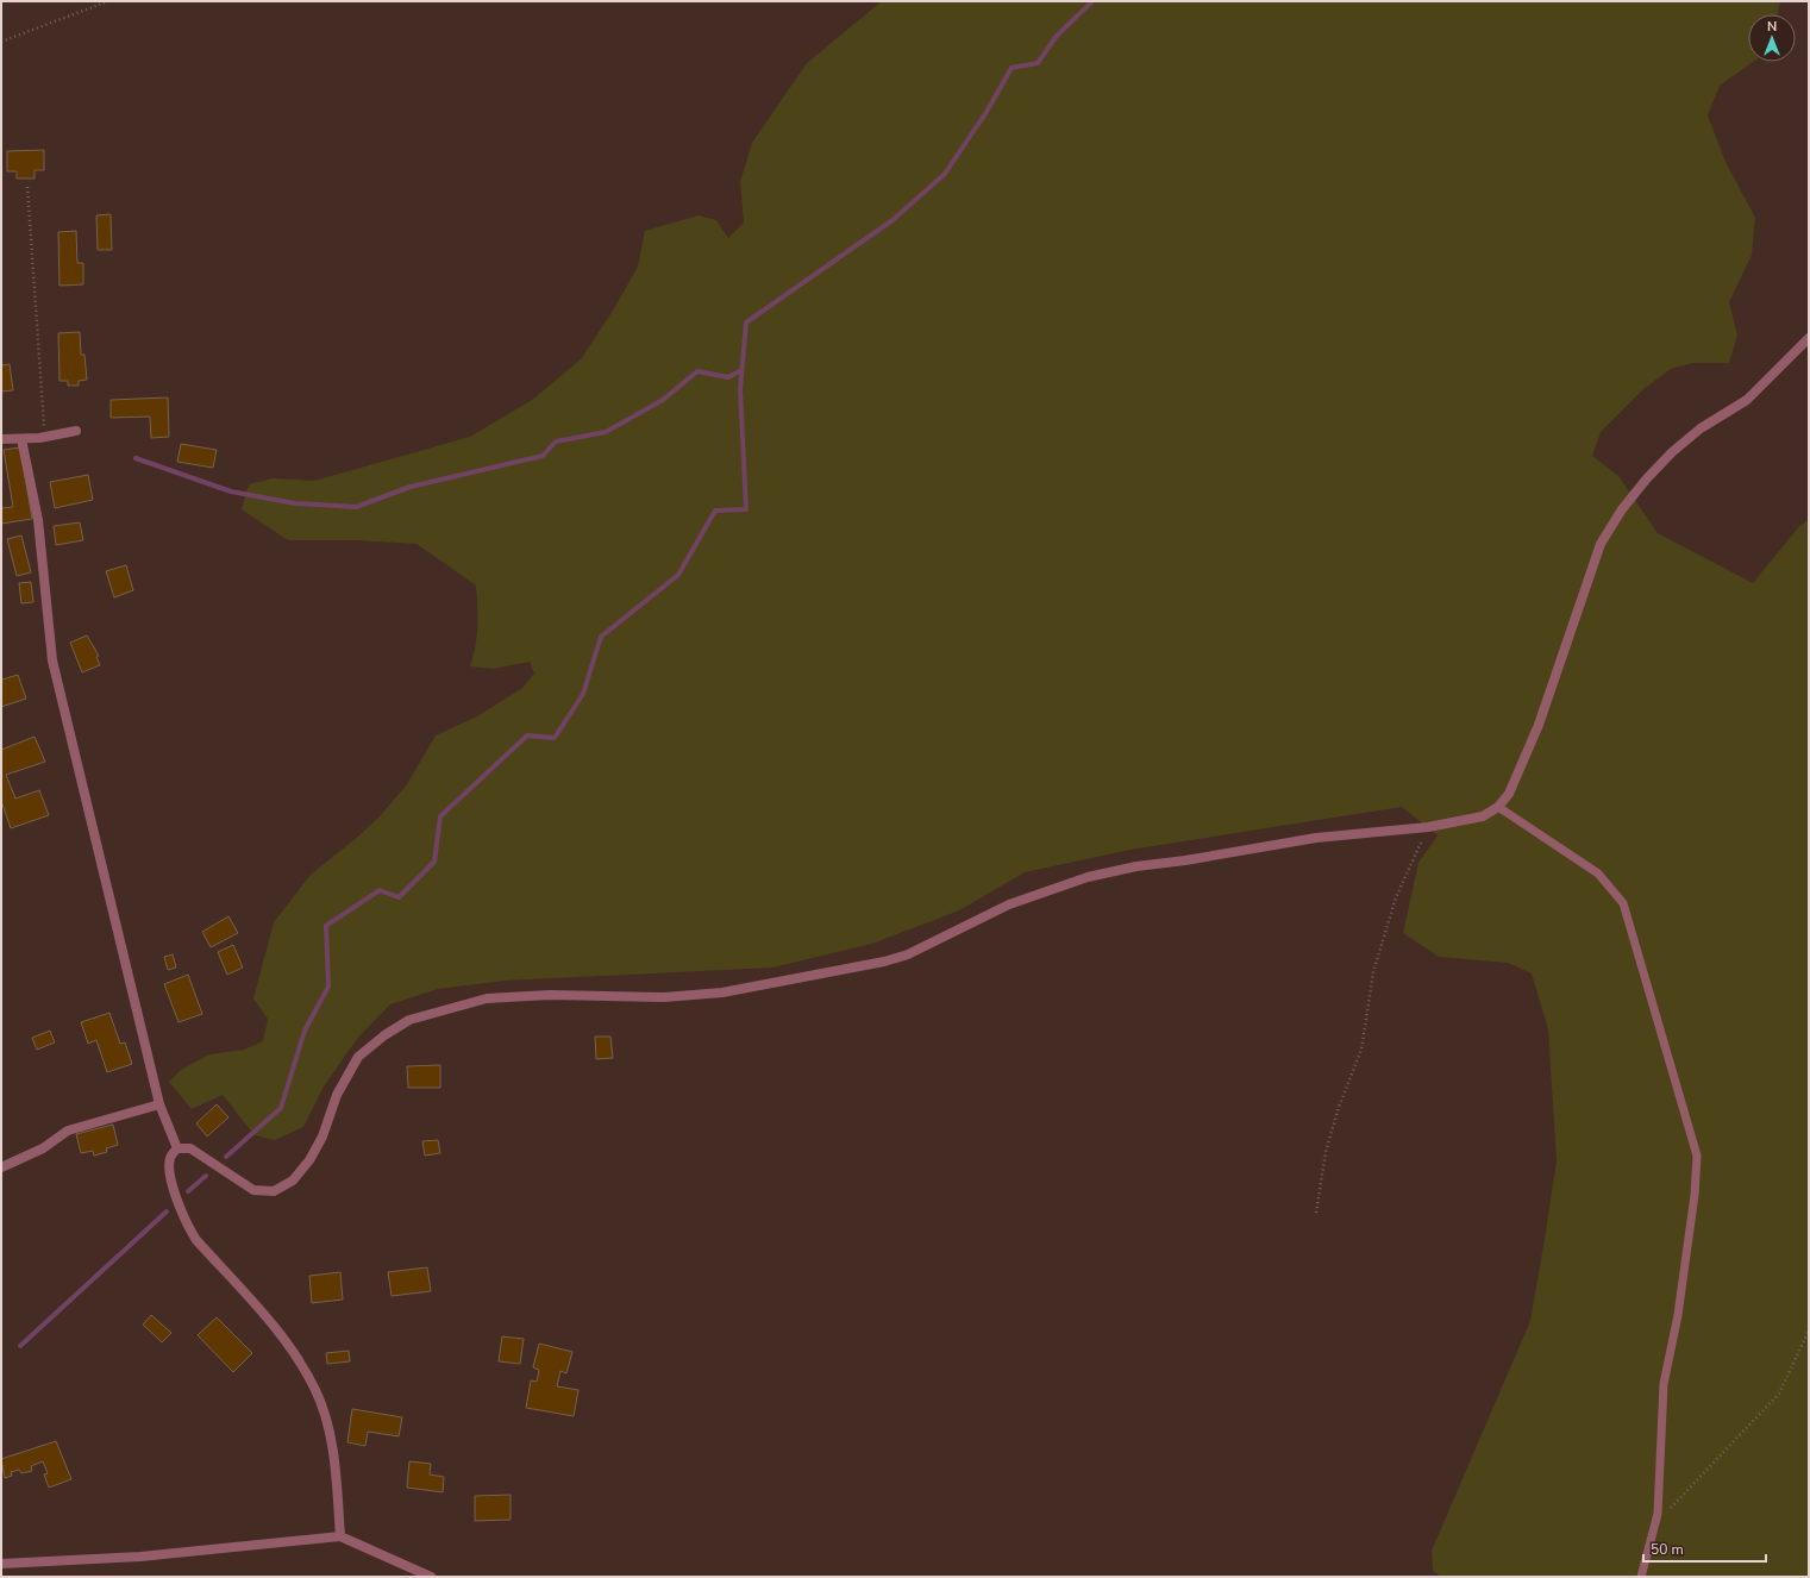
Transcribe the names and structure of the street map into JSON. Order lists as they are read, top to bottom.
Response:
{
  "scale_bar": "50 m",
  "north": "top"
}
